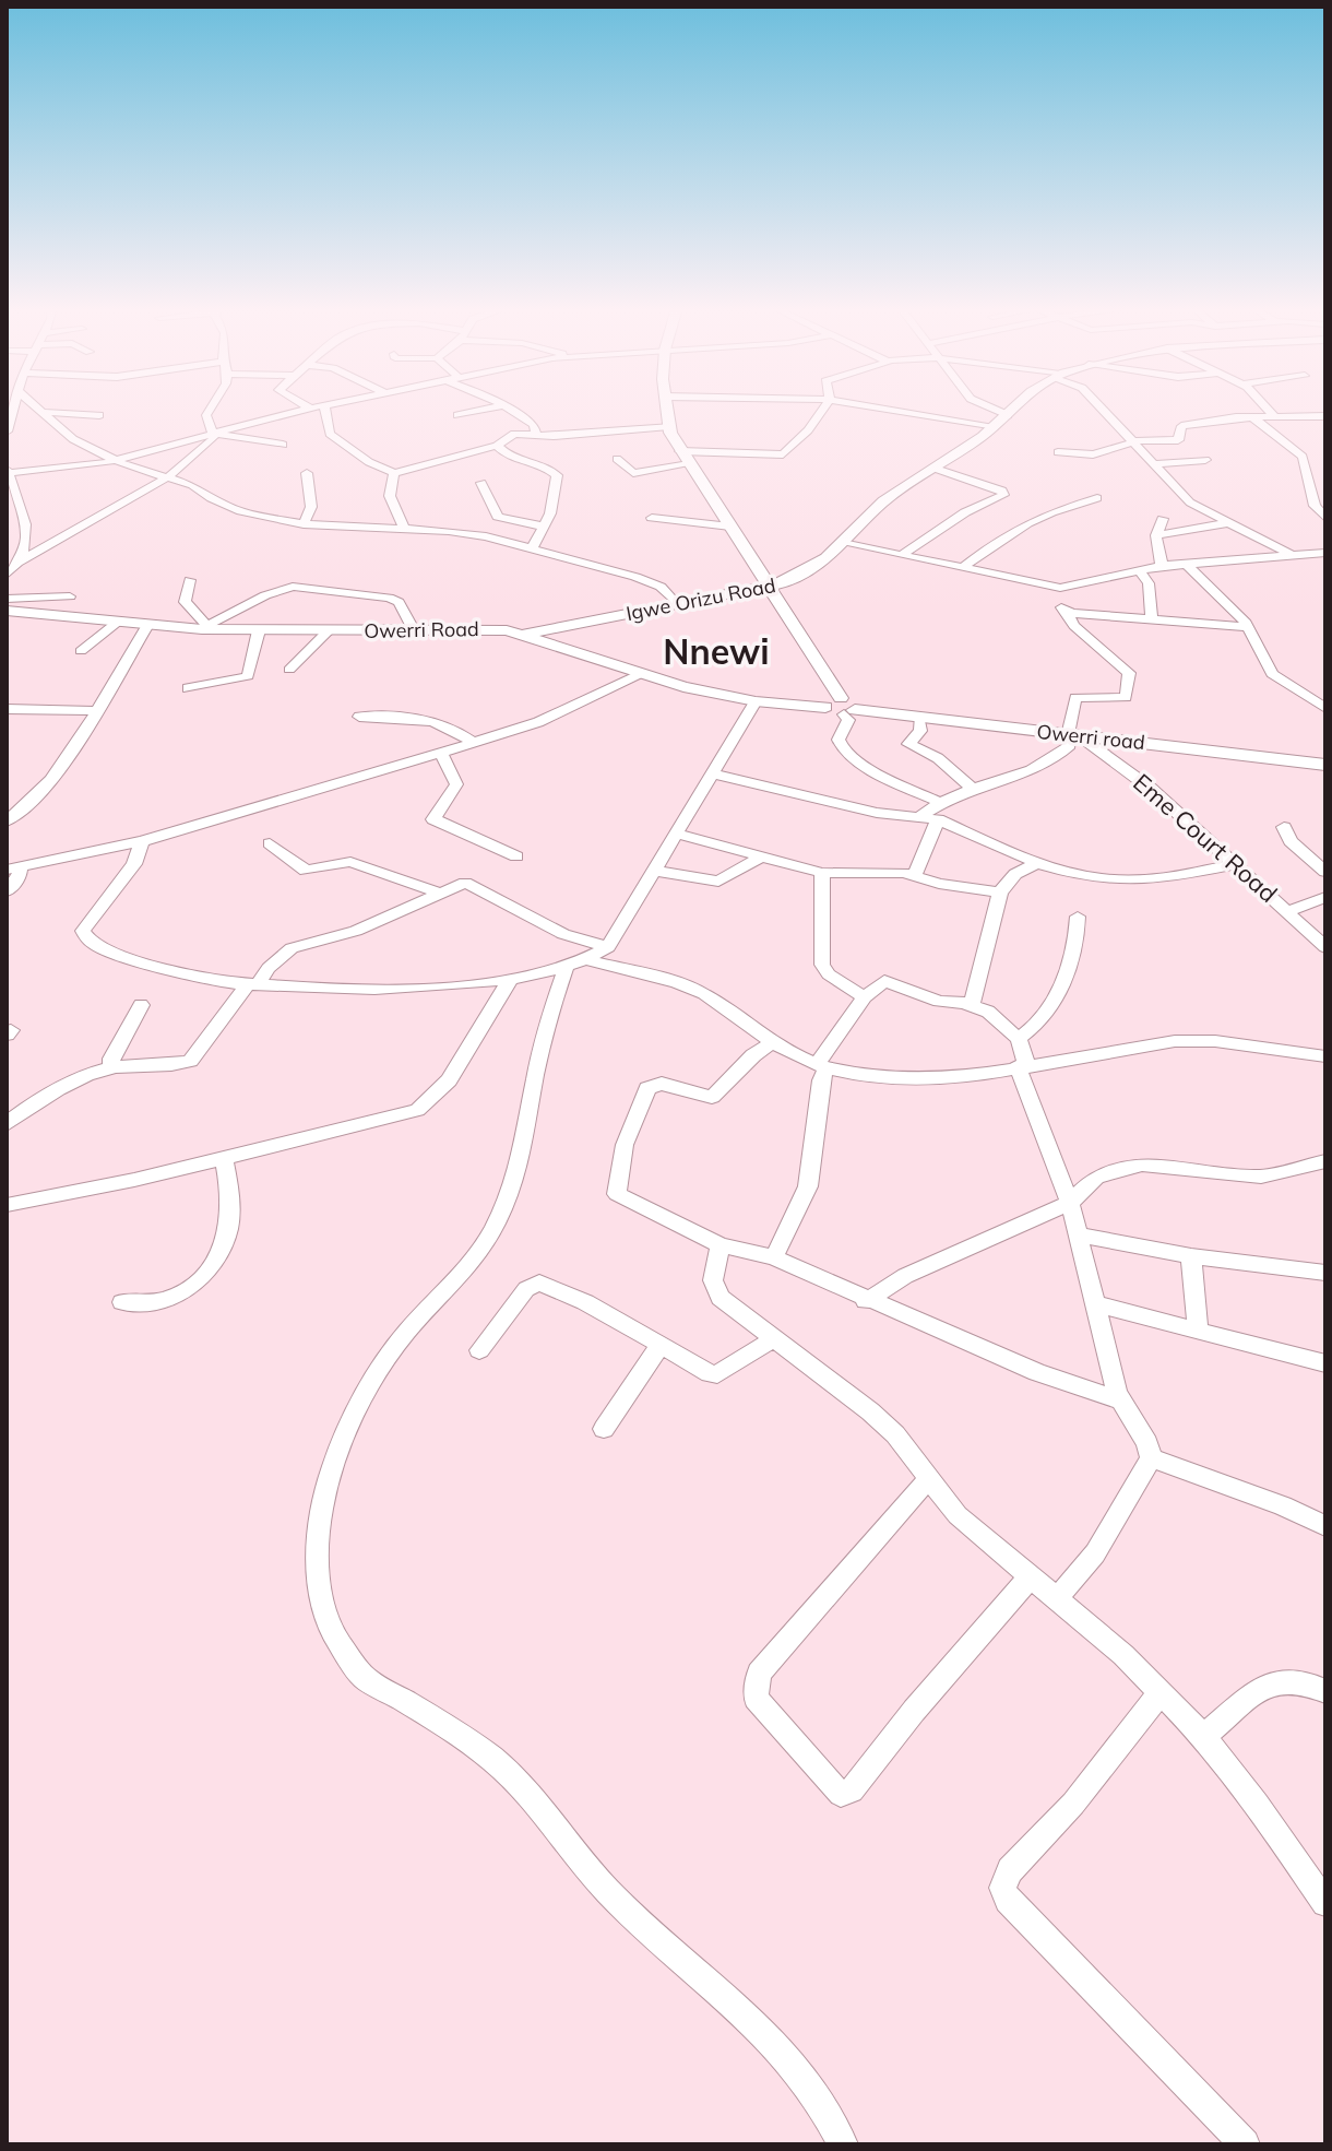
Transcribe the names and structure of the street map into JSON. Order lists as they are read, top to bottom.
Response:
{
  "streets": {
    "main road": ["Igwe Orizu Road", "Owerri Road", "Owerri road"],
    "street": ["Eme Court Road"]
  },
  "crossings": [
    ["Igwe Orizu Road", "Owerri Road"],
    ["Owerri Road", "Owerri road"],
    ["Owerri road", "Eme Court Road"]
  ],
  "districts": ["Nnewi"]
}
